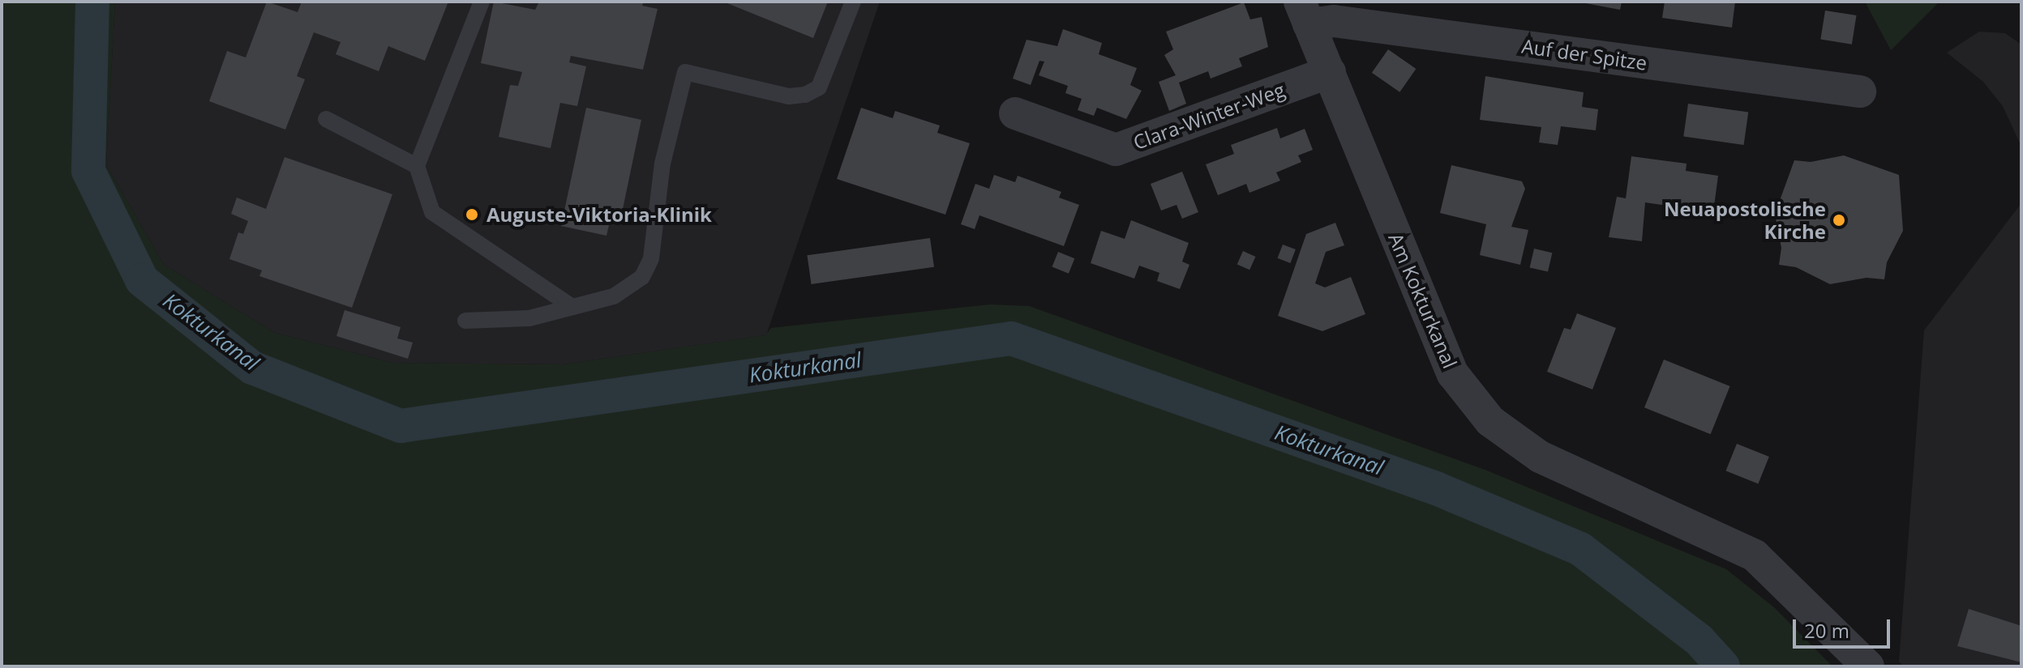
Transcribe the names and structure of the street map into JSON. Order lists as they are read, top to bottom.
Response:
{
  "streets": {
    "street": ["Auf der Spitze", "Clara-Winter-Weg", "Am Kokturkanal"]
  },
  "crossings": [
    ["Auf der Spitze", "Am Kokturkanal"],
    ["Clara-Winter-Weg", "Am Kokturkanal"]
  ],
  "water": ["Kokturkanal"],
  "places": ["Auguste-Viktoria-Klinik", "Neuapostolische Kirche"],
  "scale_bar": "20 m"
}
